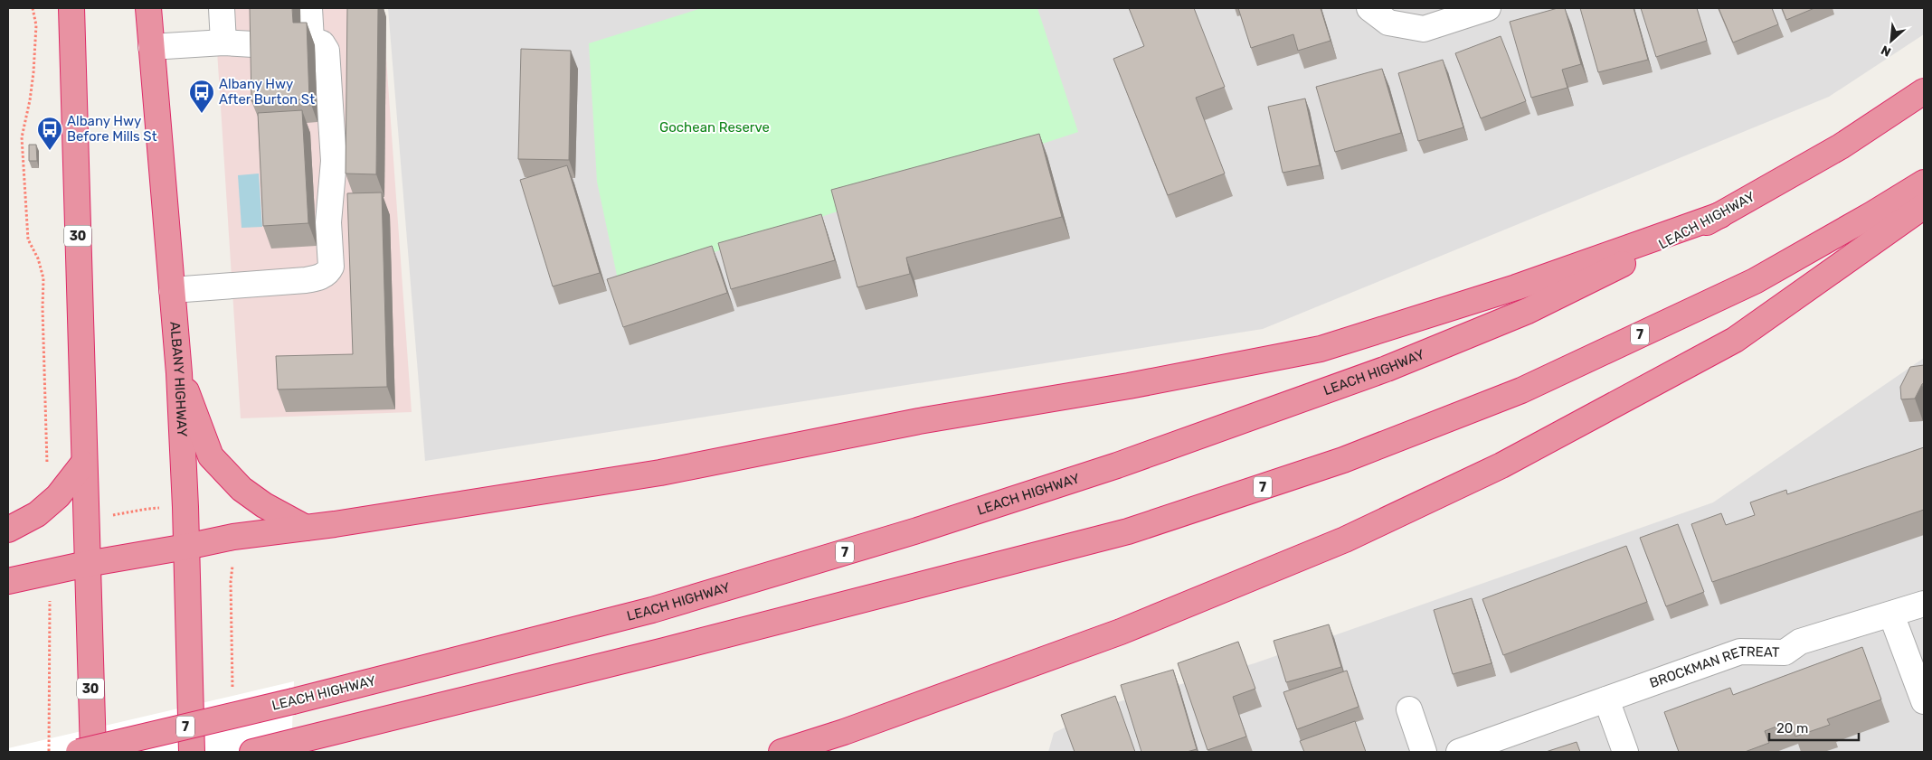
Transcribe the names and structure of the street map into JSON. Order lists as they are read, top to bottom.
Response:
{
  "streets": {
    "highway": [
      "LEACH HIGHWAY",
      "30",
      "7",
      "ALBANY HIGHWAY"
    ],
    "street": ["BROCKMAN RETREAT"]
  },
  "parks": ["Gochean Reserve"],
  "places": {
    "bus stop": ["Albany Hwy After Burton St", "Albany Hwy Before Mills St"]
  },
  "scale_bar": "20 m",
  "north": "bottom left"
}
